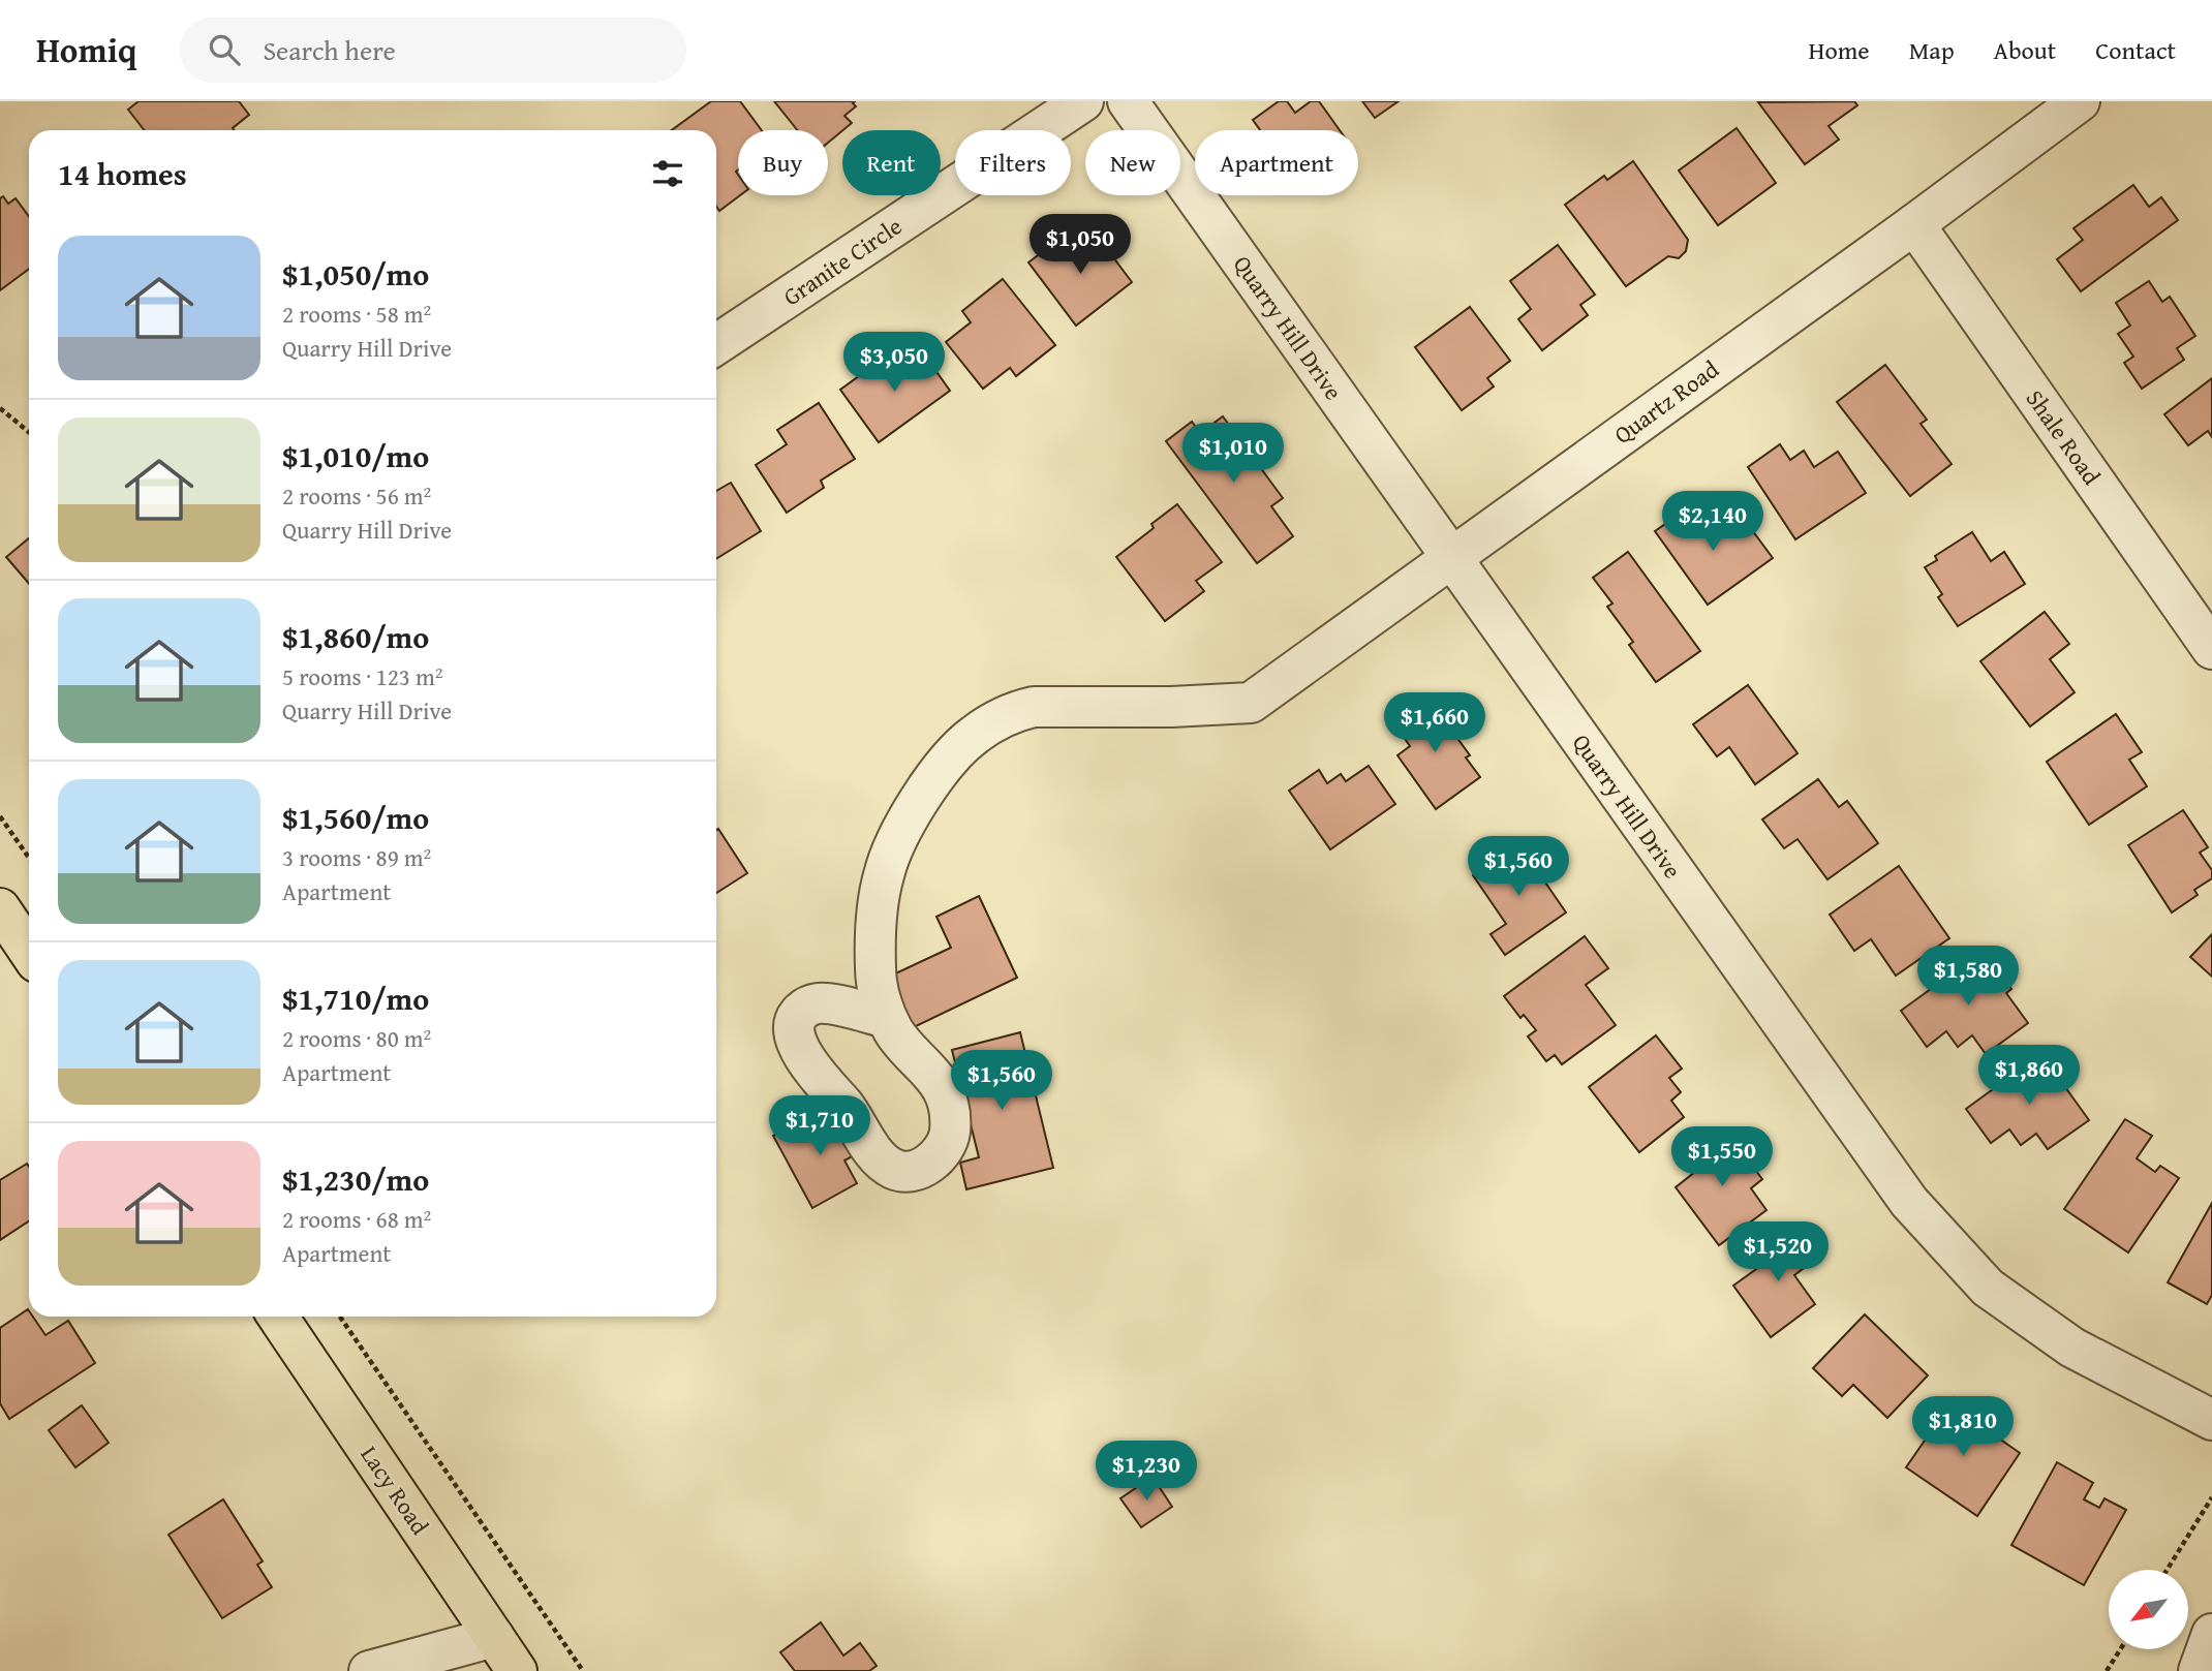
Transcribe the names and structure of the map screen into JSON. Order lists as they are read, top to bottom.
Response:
{
  "streets": {
    "main road": ["Lacy Road"],
    "street": [
      "Granite Circle",
      "Quarry Hill Drive",
      "Quartz Road",
      "Shale Road"
    ]
  },
  "crossings": [
    ["Quarry Hill Drive", "Quartz Road"],
    ["Quartz Road", "Shale Road"]
  ],
  "north": "bottom left",
  "page": {
    "header": "Homiq",
    "search": "Search here",
    "nav": [
      "Home",
      "Map",
      "About",
      "Contact"
    ],
    "chip": [
      "Buy",
      "Rent",
      "Filters",
      "New",
      "Apartment"
    ],
    "heading": "14 homes",
    "price": [
      "$1,050",
      "$3,050",
      "$1,010",
      "$2,140",
      "$1,660",
      "$1,560",
      "$1,580",
      "$1,860",
      "$1,560",
      "$1,710",
      "$1,550",
      "$1,520",
      "$1,810",
      "$1,230"
    ],
    "list": [
      {
        "name": "$1,050/mo",
        "note": "2 rooms · 58 m² · Quarry Hill Drive"
      },
      {
        "name": "$1,010/mo",
        "note": "2 rooms · 56 m² · Quarry Hill Drive"
      },
      {
        "name": "$1,860/mo",
        "note": "5 rooms · 123 m² · Quarry Hill Drive"
      },
      {
        "name": "$1,560/mo",
        "note": "3 rooms · 89 m² · Apartment"
      },
      {
        "name": "$1,710/mo",
        "note": "2 rooms · 80 m² · Apartment"
      },
      {
        "name": "$1,230/mo",
        "note": "2 rooms · 68 m² · Apartment"
      }
    ]
  }
}
